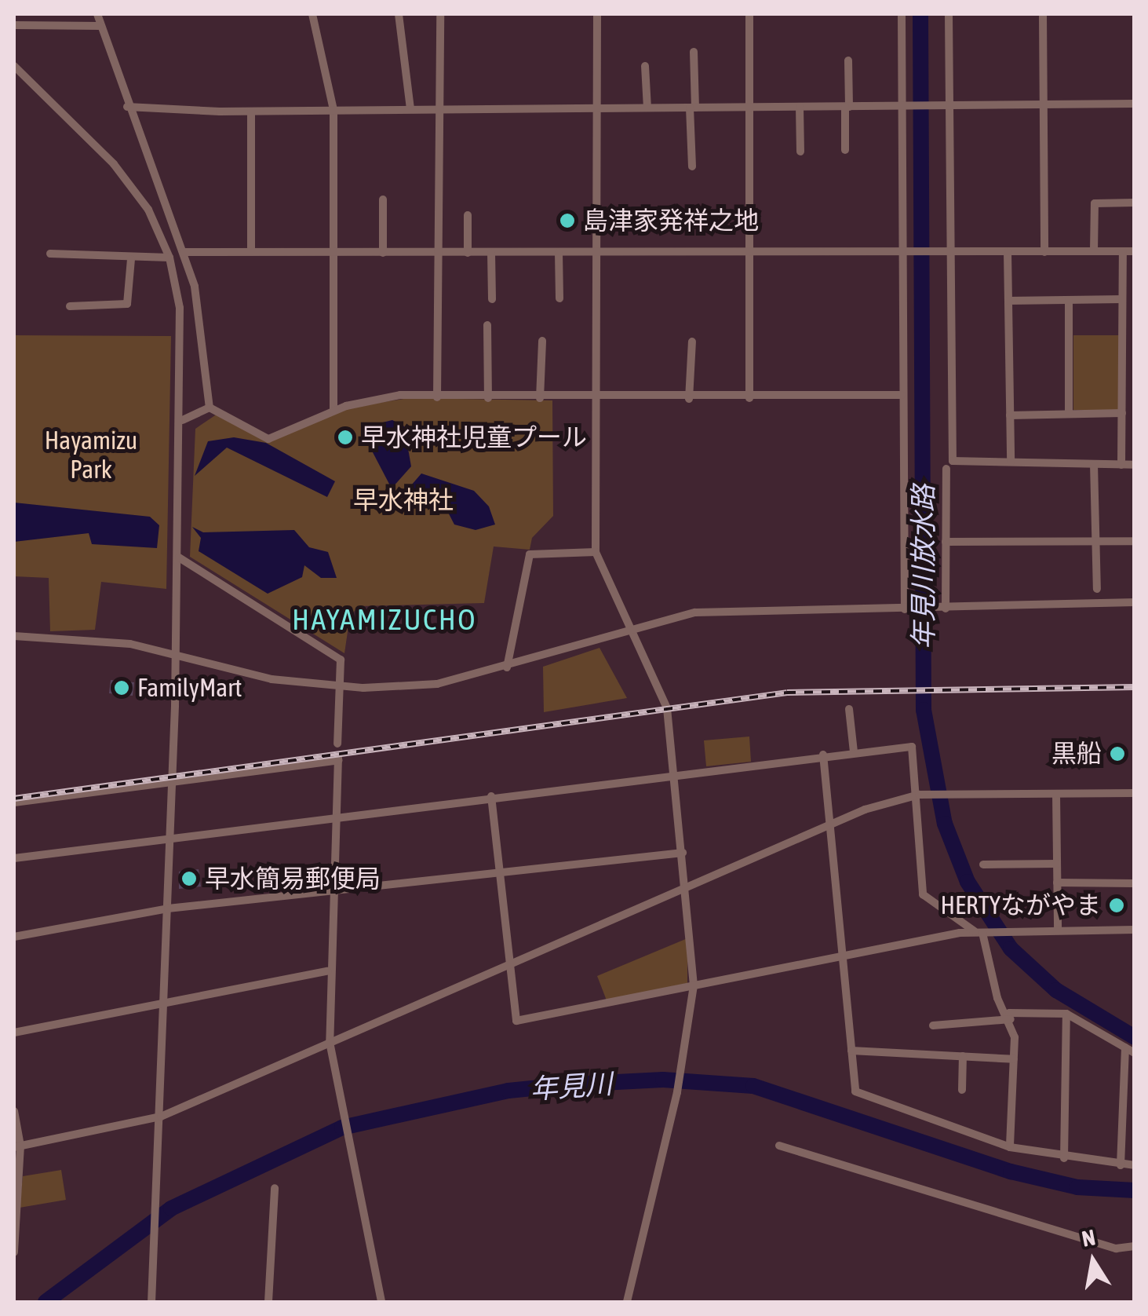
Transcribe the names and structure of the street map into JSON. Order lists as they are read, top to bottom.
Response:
{
  "districts": ["HAYAMIZUCHO"],
  "water": ["年見川放水路", "年見川"],
  "parks": ["Hayamizu Park", "早水神社"],
  "places": [
    "島津家発祥之地",
    "早水神社児童プール",
    "FamilyMart",
    "黒船",
    "早水簡易郵便局",
    "HERTYながやま"
  ],
  "north": "top"
}
